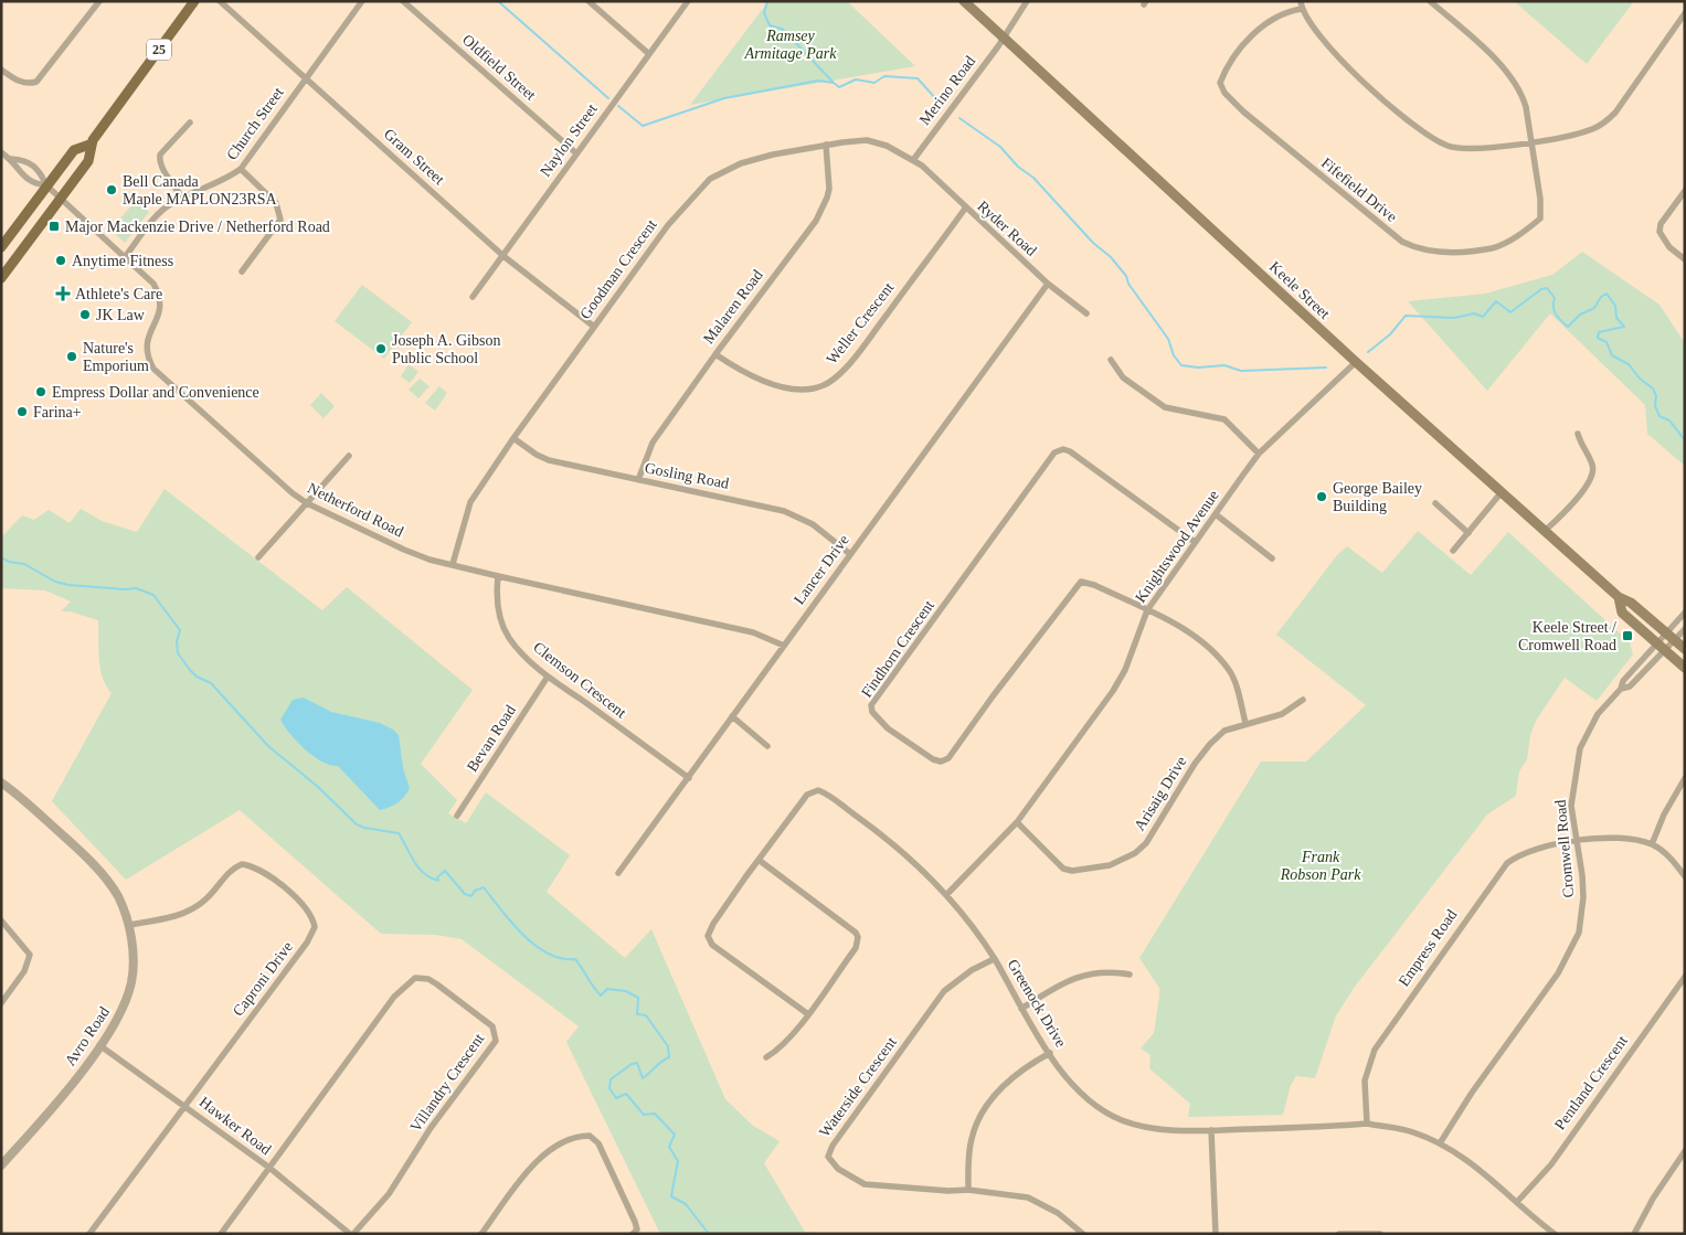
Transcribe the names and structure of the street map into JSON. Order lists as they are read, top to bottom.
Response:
{
  "streets": {
    "main road": ["25", "Keele Street"],
    "street": [
      "Oldfield Street",
      "Merino Road",
      "Church Street",
      "Naylon Street",
      "Gram Street",
      "Fifefield Drive",
      "Ryder Road",
      "Goodman Crescent",
      "Malaren Road",
      "Weller Crescent",
      "Gosling Road",
      "Netherford Road",
      "Knightswood Avenue",
      "Lancer Drive",
      "Findhorn Crescent",
      "Clemson Crescent",
      "Bevan Road",
      "Arisaig Drive",
      "Cromwell Road",
      "Empress Road",
      "Caproni Drive",
      "Greenock Drive",
      "Avro Road",
      "Villandry Crescent",
      "Pentland Crescent",
      "Waterside Crescent",
      "Hawker Road"
    ]
  },
  "crossings": [
    ["25", "Netherford Road"],
    ["Oldfield Street", "Naylon Street"],
    ["Merino Road", "Ryder Road"],
    ["Merino Road", "Goodman Crescent"],
    ["Merino Road", "Keele Street"],
    ["Church Street", "Gram Street"],
    ["Church Street", "Netherford Road"],
    ["Naylon Street", "Gram Street"],
    ["Gram Street", "Goodman Crescent"],
    ["Ryder Road", "Goodman Crescent"],
    ["Ryder Road", "Weller Crescent"],
    ["Ryder Road", "Lancer Drive"],
    ["Goodman Crescent", "Malaren Road"],
    ["Goodman Crescent", "Gosling Road"],
    ["Goodman Crescent", "Netherford Road"],
    ["Keele Street", "Knightswood Avenue"],
    ["Keele Street", "Cromwell Road"],
    ["Malaren Road", "Weller Crescent"],
    ["Malaren Road", "Gosling Road"],
    ["Gosling Road", "Lancer Drive"],
    ["Netherford Road", "Lancer Drive"],
    ["Netherford Road", "Clemson Crescent"],
    ["Knightswood Avenue", "Findhorn Crescent"],
    ["Knightswood Avenue", "Arisaig Drive"],
    ["Knightswood Avenue", "Greenock Drive"],
    ["Lancer Drive", "Clemson Crescent"],
    ["Clemson Crescent", "Bevan Road"],
    ["Cromwell Road", "Empress Road"],
    ["Cromwell Road", "Greenock Drive"],
    ["Empress Road", "Greenock Drive"],
    ["Caproni Drive", "Avro Road"],
    ["Caproni Drive", "Hawker Road"],
    ["Greenock Drive", "Pentland Crescent"],
    ["Greenock Drive", "Waterside Crescent"],
    ["Avro Road", "Hawker Road"],
    ["Villandry Crescent", "Hawker Road"]
  ],
  "parks": ["Ramsey Armitage Park", "Frank Robson Park"],
  "places": {
    "other": [
      "Bell Canada Maple MAPLON23RSA",
      "Anytime Fitness",
      "JK Law",
      "Joseph A. Gibson Public School",
      "Nature's Emporium",
      "Empress Dollar and Convenience",
      "Farina+",
      "George Bailey Building"
    ],
    "transit": ["Major Mackenzie Drive / Netherford Road", "Keele Street / Cromwell Road"],
    "health": ["Athlete's Care"]
  }
}
